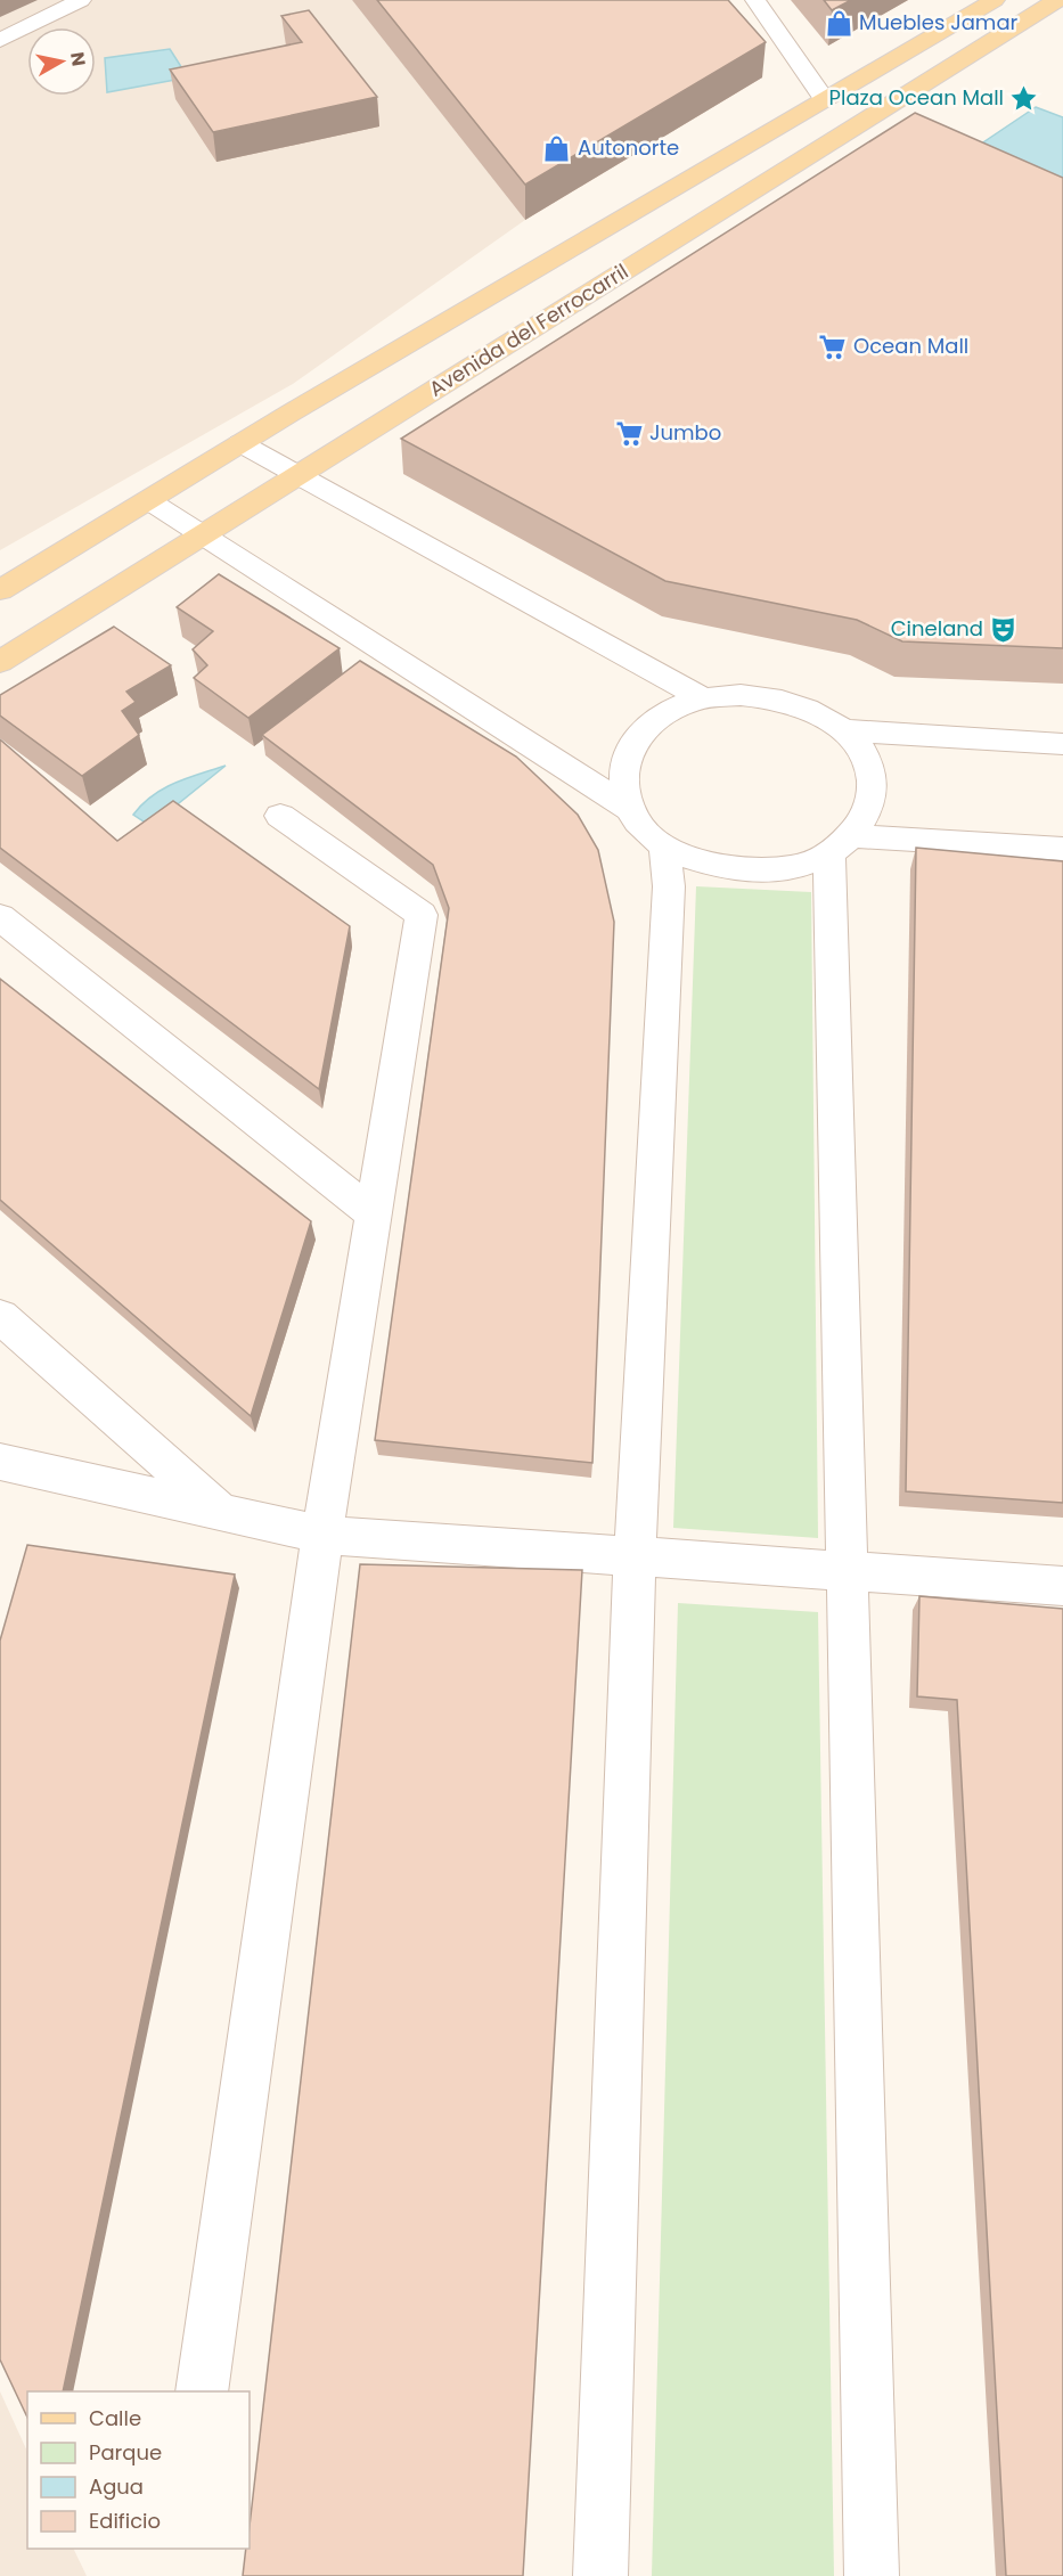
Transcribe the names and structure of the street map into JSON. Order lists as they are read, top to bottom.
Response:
{
  "streets": {
    "main road": ["Avenida del Ferrocarril"]
  },
  "places": {
    "shop": ["Muebles Jamar", "Autonorte"],
    "place": ["Plaza Ocean Mall"],
    "supermarket": ["Ocean Mall", "Jumbo"],
    "theatre": ["Cineland"]
  },
  "legend": [
    "Calle",
    "Parque",
    "Agua",
    "Edificio"
  ],
  "north": "right"
}
